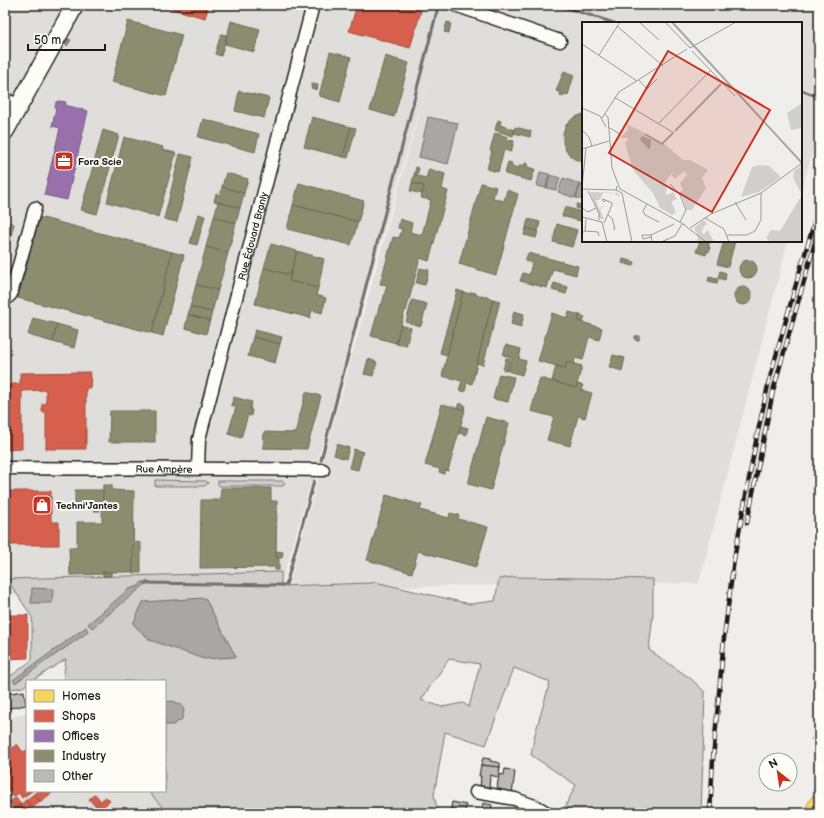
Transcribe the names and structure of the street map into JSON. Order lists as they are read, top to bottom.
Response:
{
  "streets": {
    "street": ["Rue Édouard Branly", "Rue Ampère"]
  },
  "crossings": [
    ["Rue Édouard Branly", "Rue Ampère"]
  ],
  "places": {
    "office": ["Fora Scie"],
    "shop": ["Techni'Jantes"]
  },
  "legend": [
    "Homes",
    "Shops",
    "Offices",
    "Industry",
    "Other"
  ],
  "scale_bar": "50 m",
  "north": "top left"
}
